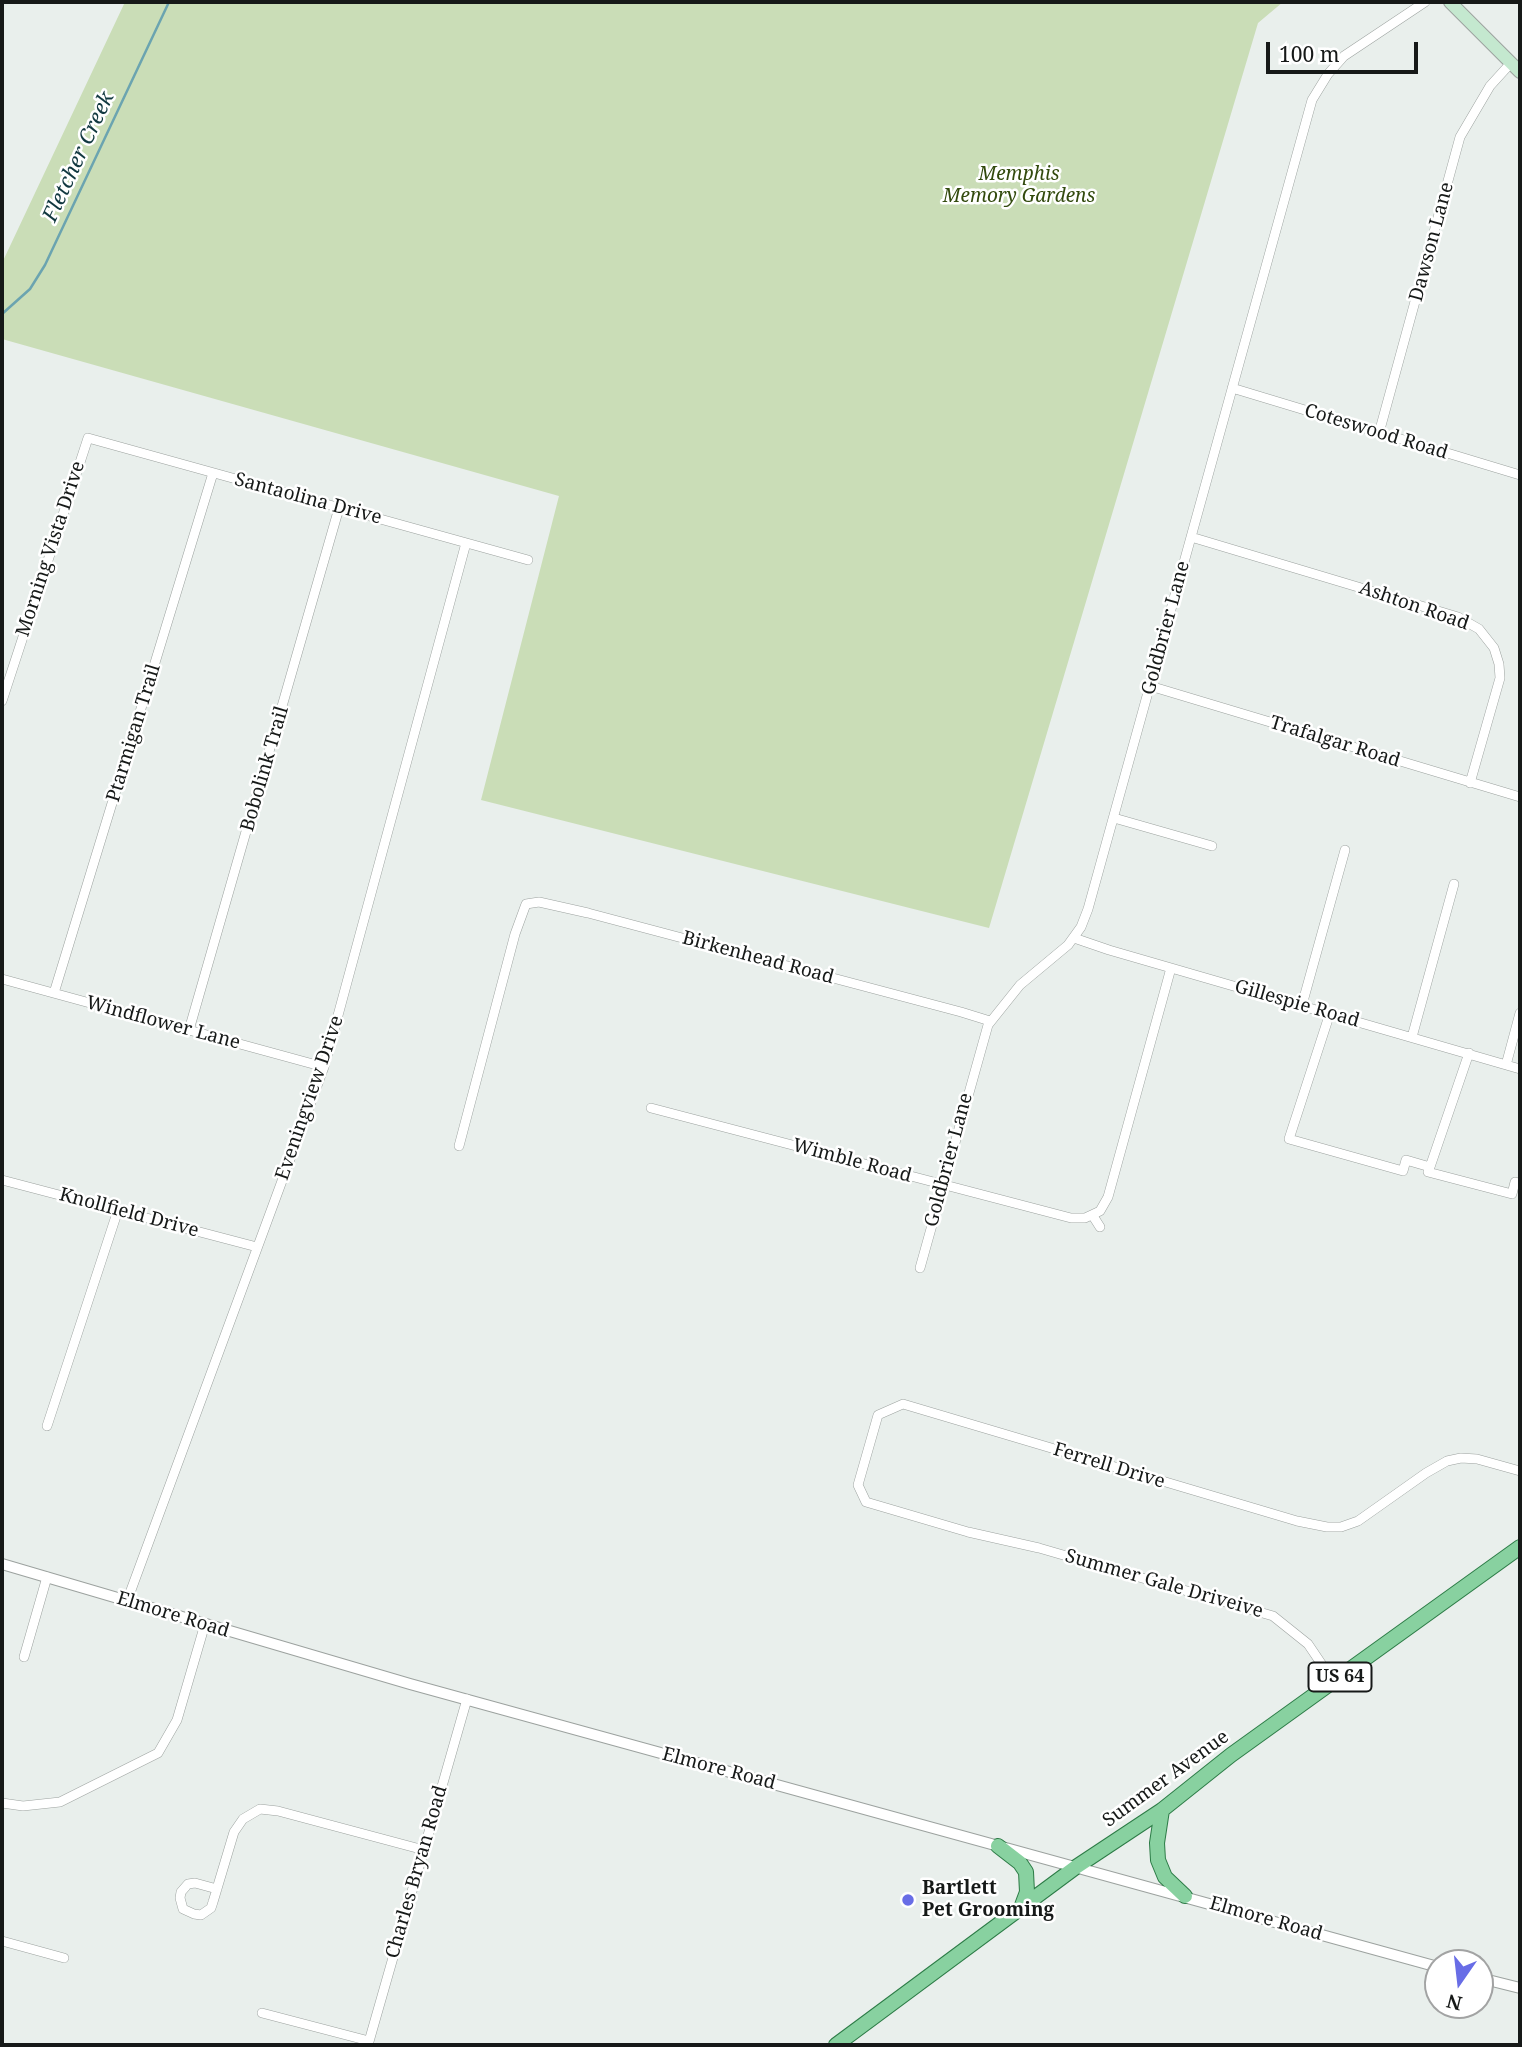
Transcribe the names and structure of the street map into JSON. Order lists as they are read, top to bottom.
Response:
{
  "streets": {
    "main road": ["US 64", "Summer Avenue"],
    "street": [
      "Dawson Lane",
      "Coteswood Road",
      "Santaolina Drive",
      "Morning Vista Drive",
      "Ashton Road",
      "Goldbrier Lane",
      "Ptarmigan Trail",
      "Trafalgar Road",
      "Bobolink Trail",
      "Birkenhead Road",
      "Gillespie Road",
      "Windflower Lane",
      "Eveningview Drive",
      "Wimble Road",
      "Knollfield Drive",
      "Ferrell Drive",
      "Summer Gale Driveive",
      "Elmore Road",
      "Charles Bryan Road"
    ]
  },
  "crossings": [
    ["Dawson Lane", "Coteswood Road"],
    ["Coteswood Road", "Goldbrier Lane"],
    ["Santaolina Drive", "Morning Vista Drive"],
    ["Santaolina Drive", "Ptarmigan Trail"],
    ["Santaolina Drive", "Bobolink Trail"],
    ["Santaolina Drive", "Eveningview Drive"],
    ["Ashton Road", "Goldbrier Lane"],
    ["Ashton Road", "Trafalgar Road"],
    ["Goldbrier Lane", "Trafalgar Road"],
    ["Goldbrier Lane", "Birkenhead Road"],
    ["Goldbrier Lane", "Gillespie Road"],
    ["Goldbrier Lane", "Wimble Road"],
    ["Ptarmigan Trail", "Windflower Lane"],
    ["Bobolink Trail", "Windflower Lane"],
    ["Windflower Lane", "Eveningview Drive"],
    ["Eveningview Drive", "Knollfield Drive"],
    ["Eveningview Drive", "Elmore Road"],
    ["Ferrell Drive", "Summer Gale Driveive"],
    ["Summer Gale Driveive", "Summer Avenue"],
    ["Elmore Road", "Summer Avenue"],
    ["Elmore Road", "Charles Bryan Road"]
  ],
  "water": ["Fletcher Creek"],
  "parks": ["Memphis Memory Gardens"],
  "places": ["Bartlett Pet Grooming"],
  "scale_bar": "100 m",
  "north": "bottom"
}
